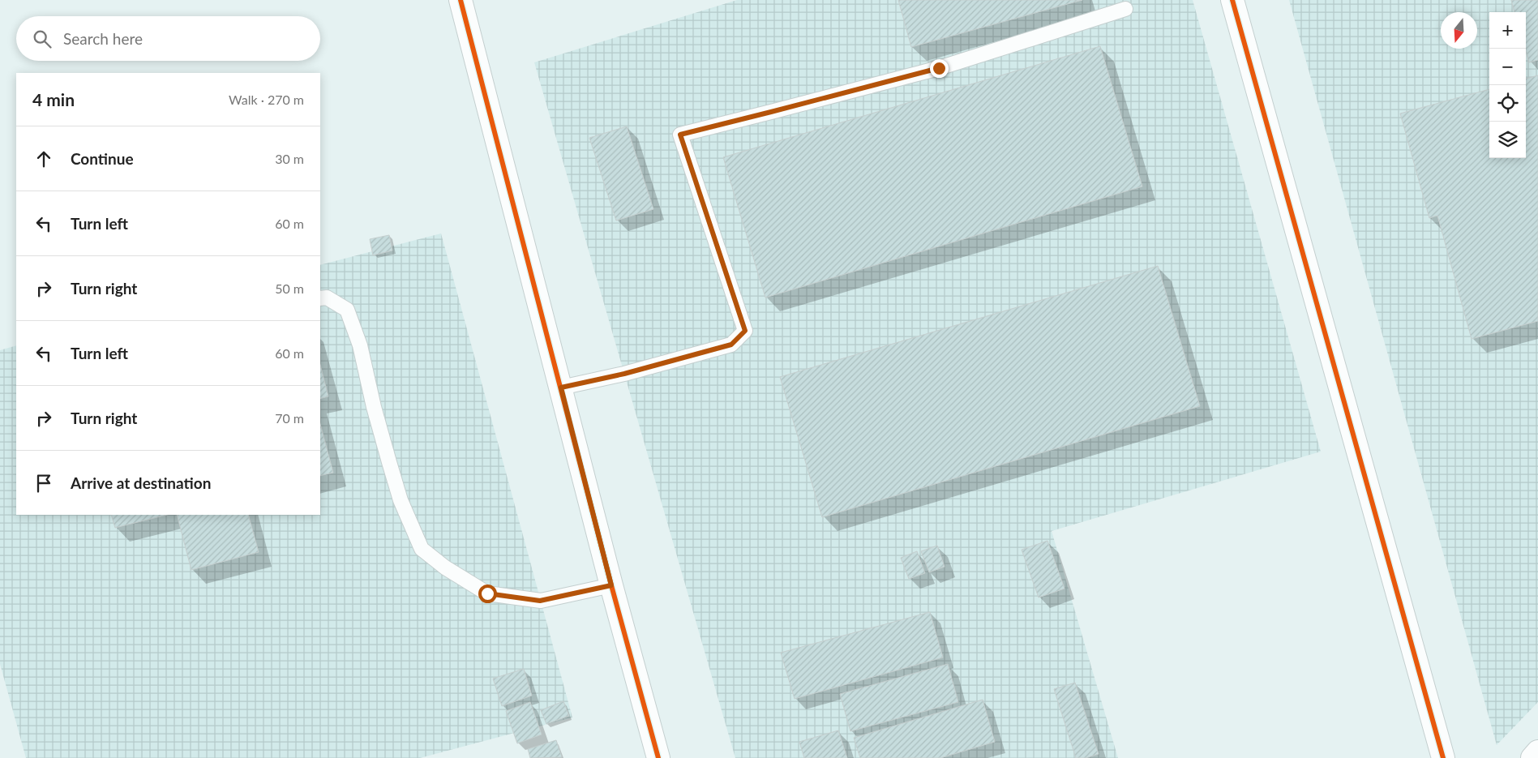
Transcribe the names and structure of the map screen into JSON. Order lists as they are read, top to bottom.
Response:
{
  "north": "bottom",
  "page": {
    "map_buttons": ["+", "−"],
    "search": "Search here",
    "heading": ["4 min", "Walk · 270 m"],
    "list": [
      ["Continue", "30 m"],
      ["Turn left", "60 m"],
      ["Turn right", "50 m"],
      ["Turn left", "60 m"],
      ["Turn right", "70 m"],
      "Arrive at destination"
    ]
  }
}
